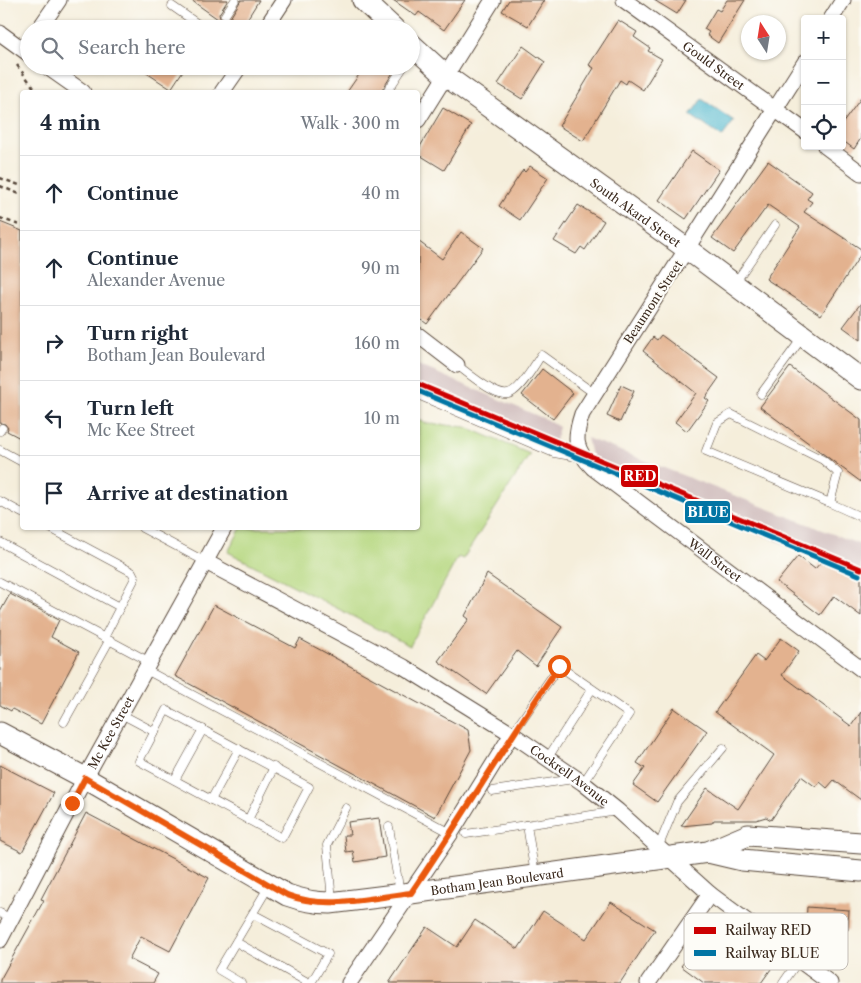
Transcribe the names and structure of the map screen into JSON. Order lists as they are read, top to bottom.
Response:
{
  "streets": {
    "main road": ["South Akard Street", "Botham Jean Boulevard"],
    "street": [
      "Gould Street",
      "Beaumont Street",
      "Wall Street",
      "Mc Kee Street",
      "Cockrell Avenue"
    ]
  },
  "crossings": [
    ["Gould Street", "Beaumont Street"],
    ["South Akard Street", "Beaumont Street"],
    ["Beaumont Street", "Wall Street"],
    ["Mc Kee Street", "Cockrell Avenue"],
    ["Mc Kee Street", "Botham Jean Boulevard"],
    ["Cockrell Avenue", "Botham Jean Boulevard"]
  ],
  "lines": ["rail line RED", "rail line BLUE"],
  "legend": ["Railway RED", "Railway BLUE"],
  "north": "top",
  "page": {
    "map_buttons": ["+", "−"],
    "search": "Search here",
    "heading": ["4 min", "Walk · 300 m"],
    "list": [
      ["Continue", "40 m"],
      ["Continue", "Alexander Avenue", "90 m"],
      ["Turn right", "Botham Jean Boulevard", "160 m"],
      ["Turn left", "Mc Kee Street", "10 m"],
      "Arrive at destination"
    ]
  }
}
